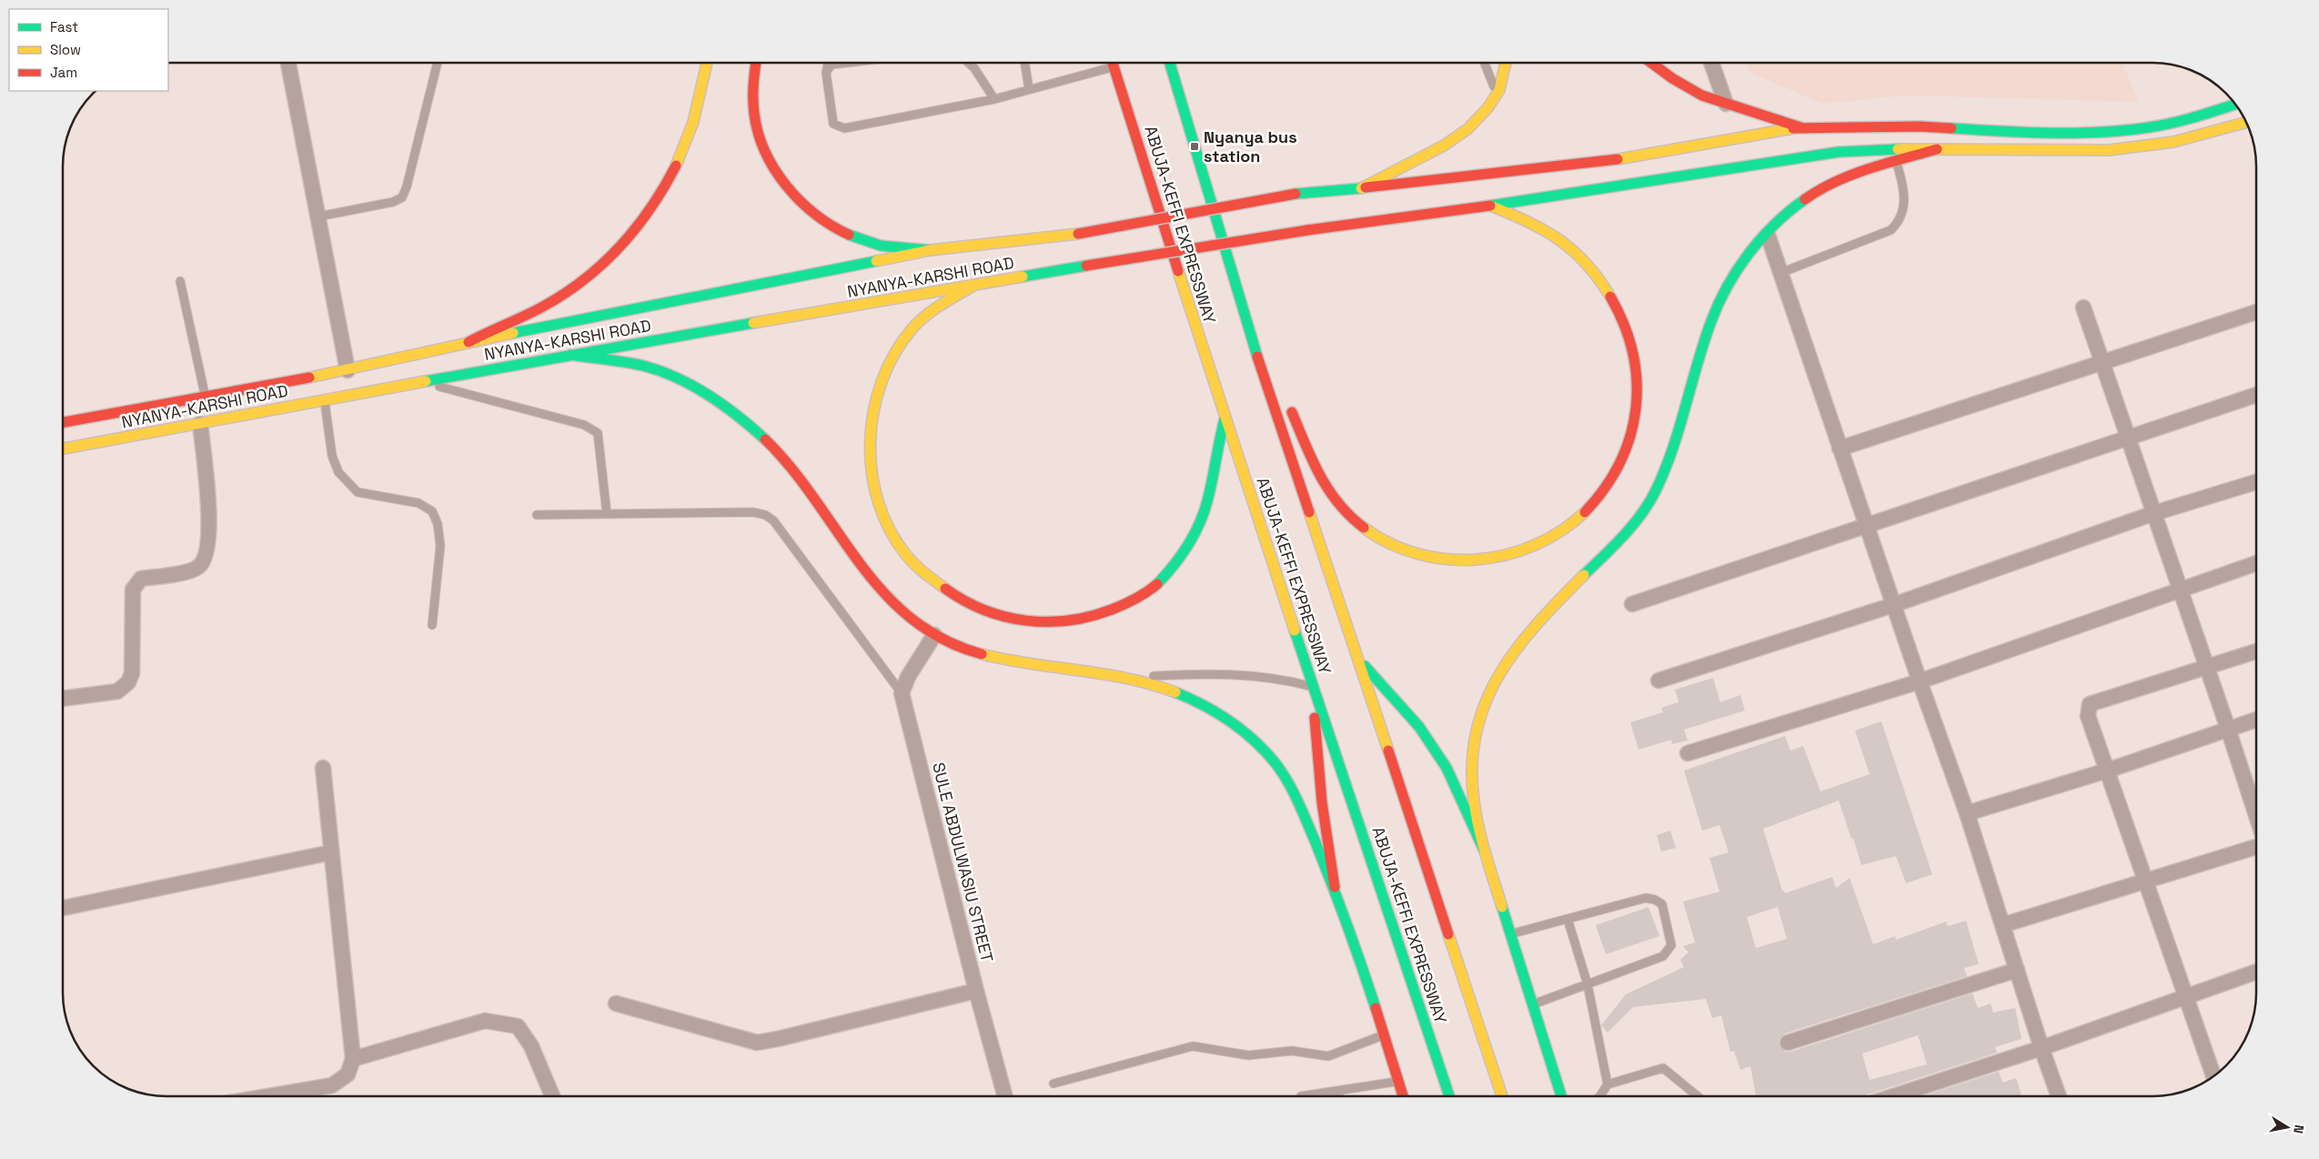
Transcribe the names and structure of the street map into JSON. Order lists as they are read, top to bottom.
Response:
{
  "streets": {
    "main road": ["ABUJA-KEFFI EXPRESSWAY", "NYANYA-KARSHI ROAD"],
    "street": ["SULE ABDULWASIU STREET"]
  },
  "places": {
    "transit": ["Nyanya bus station"]
  },
  "legend": ["Fast", "Slow", "Jam"],
  "north": "right"
}
